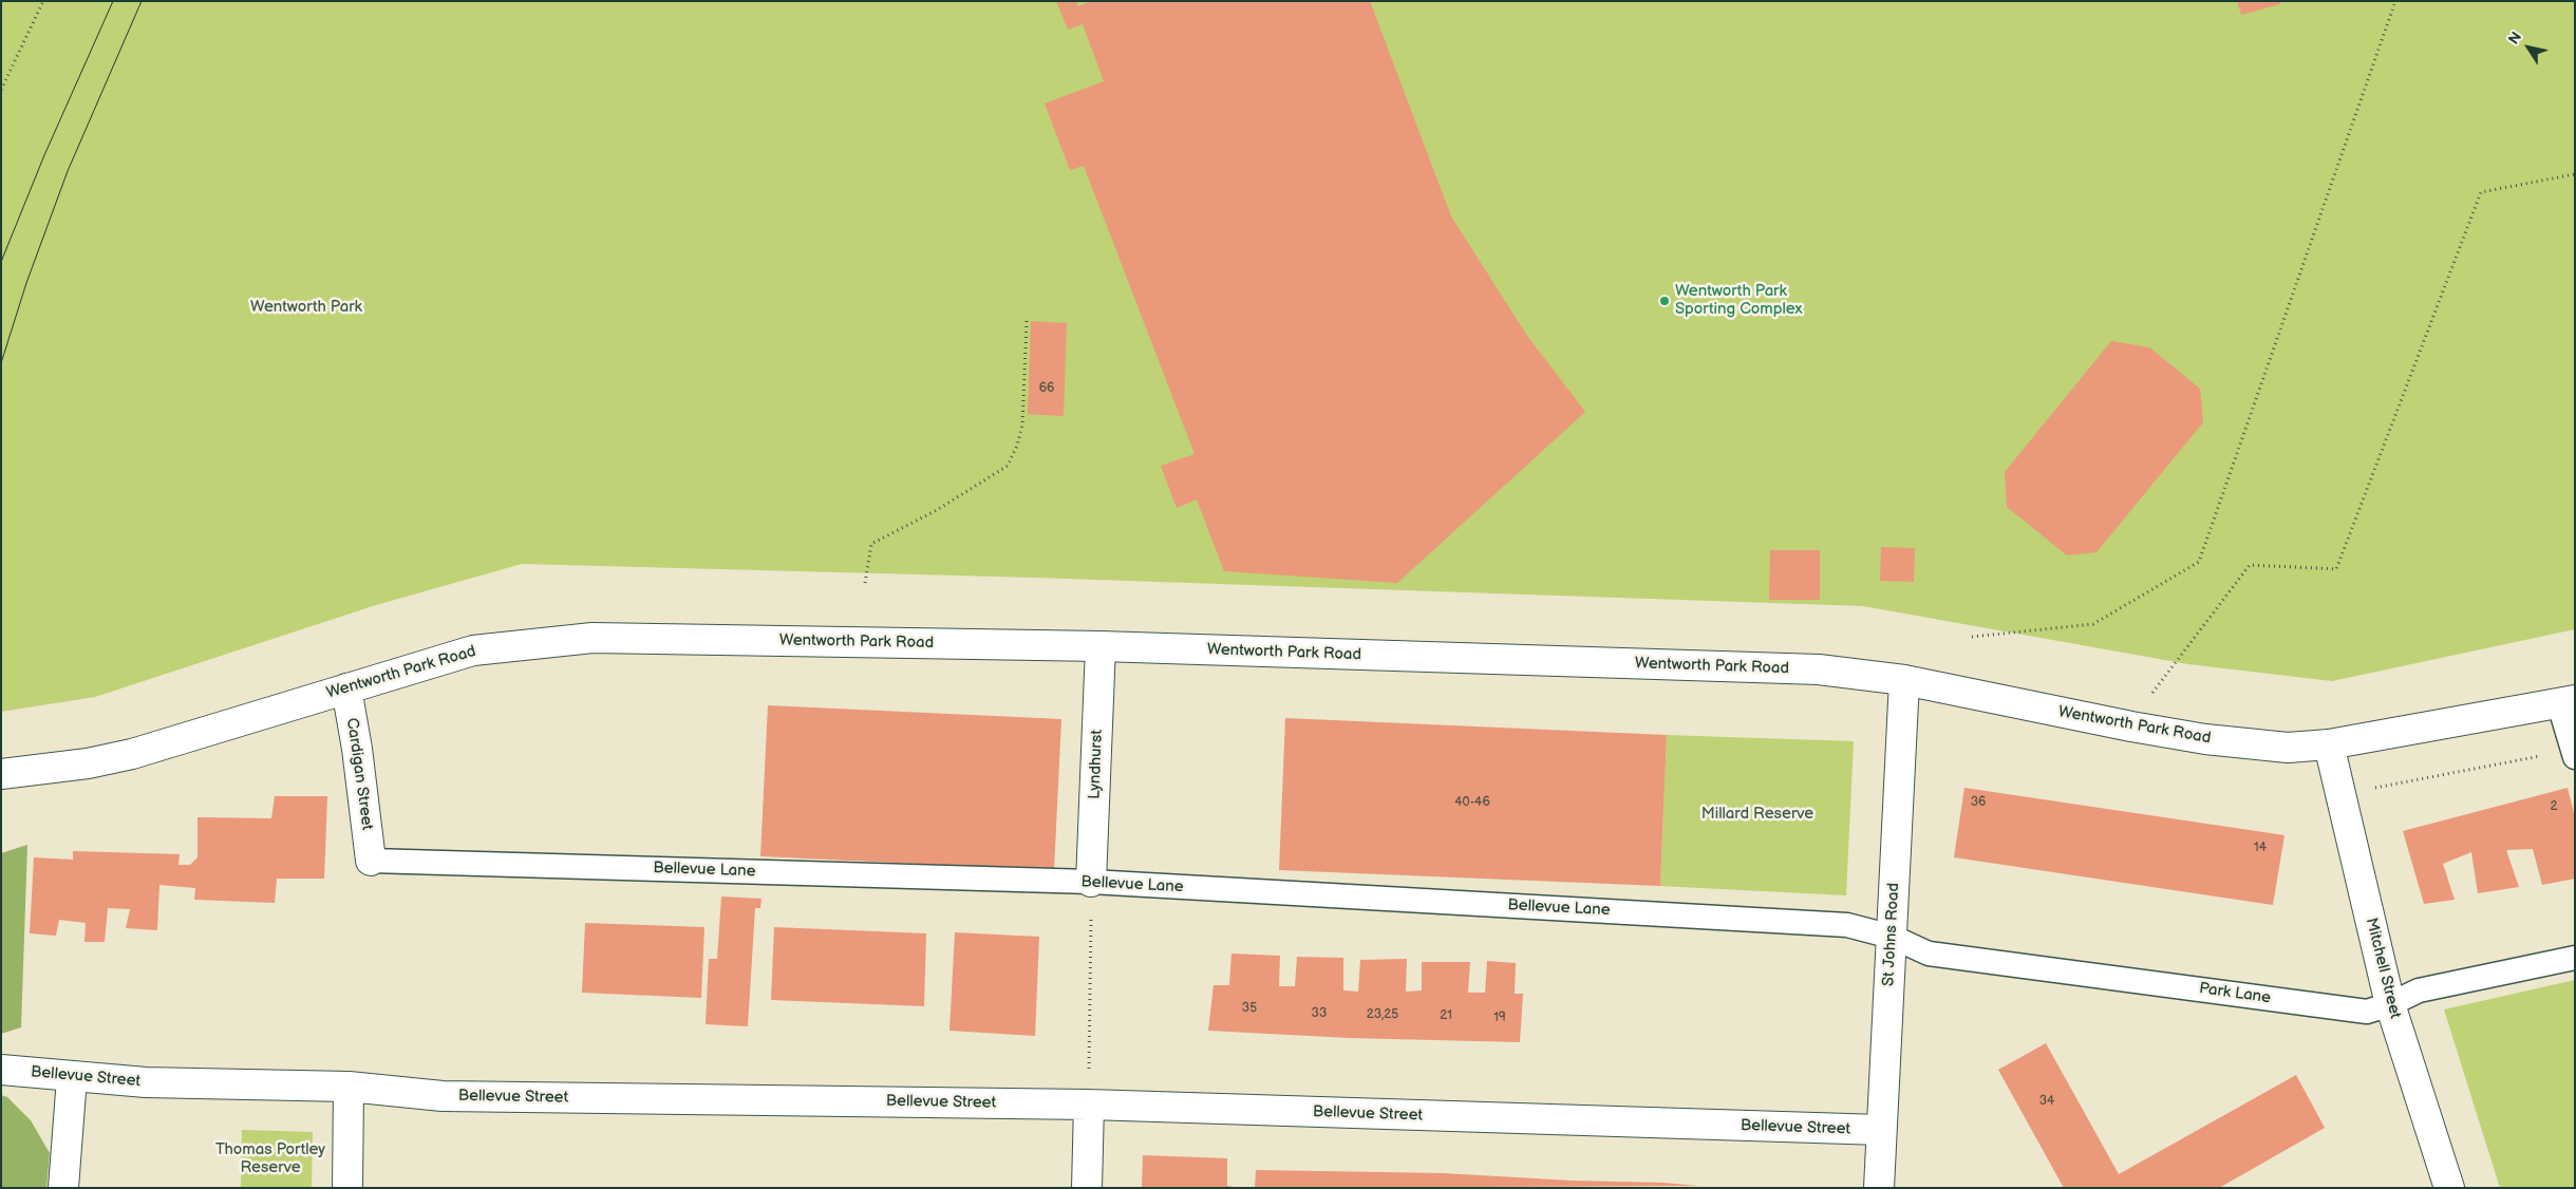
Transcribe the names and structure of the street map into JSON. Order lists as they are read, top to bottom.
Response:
{
  "streets": {
    "street": [
      "Wentworth Park Road",
      "Lyndhurst",
      "Cardigan Street",
      "St Johns Road",
      "Mitchell Street",
      "Bellevue Street"
    ],
    "lane": ["Bellevue Lane", "Park Lane"]
  },
  "crossings": [
    ["Wentworth Park Road", "Lyndhurst"],
    ["Wentworth Park Road", "Cardigan Street"],
    ["Wentworth Park Road", "St Johns Road"],
    ["Wentworth Park Road", "Mitchell Street"],
    ["Lyndhurst", "Bellevue Lane"],
    ["Cardigan Street", "Bellevue Lane"],
    ["Bellevue Lane", "St Johns Road"],
    ["Bellevue Lane", "Park Lane"],
    ["St Johns Road", "Park Lane"],
    ["St Johns Road", "Bellevue Street"],
    ["Mitchell Street", "Park Lane"]
  ],
  "parks": ["Wentworth Park", "Millard Reserve", "Thomas Portley Reserve"],
  "places": ["Wentworth Park Sporting Complex"],
  "house_numbers": [
    "66",
    "40-46",
    "36",
    "2",
    "14",
    "35",
    "33",
    "23,25",
    "21",
    "19",
    "34"
  ],
  "north": "top left"
}
